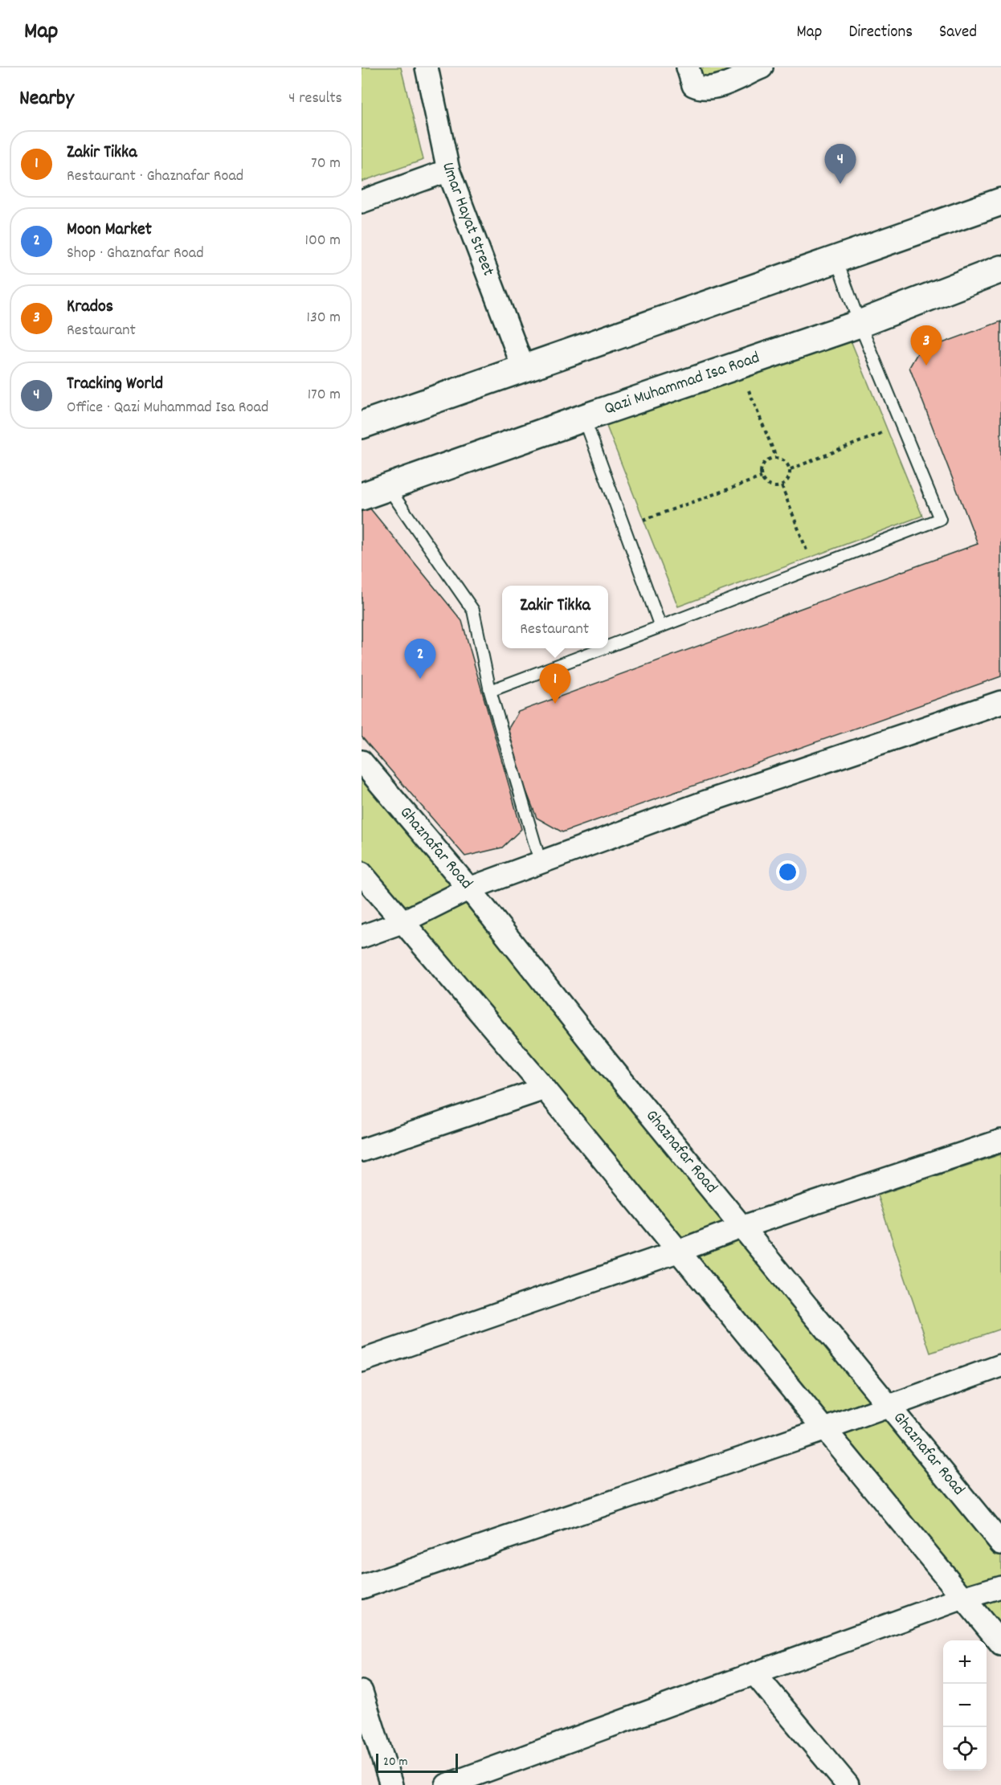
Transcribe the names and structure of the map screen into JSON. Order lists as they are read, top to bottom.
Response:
{
  "streets": {
    "street": ["Umar Hayat Street", "Qazi Muhammad Isa Road", "Ghaznafar Road"]
  },
  "scale_bar": "20 m",
  "page": {
    "header": "Map",
    "nav": ["Map", "Directions", "Saved"],
    "heading": ["Nearby", "4 results"],
    "list": [
      {
        "mark": "1",
        "name": "Zakir Tikka",
        "note": "Restaurant · Ghaznafar Road",
        "value": "70 m"
      },
      {
        "mark": "2",
        "name": "Moon Market",
        "note": "Shop · Ghaznafar Road",
        "value": "100 m"
      },
      {
        "mark": "3",
        "name": "Krados",
        "note": "Restaurant",
        "value": "130 m"
      },
      {
        "mark": "4",
        "name": "Tracking World",
        "note": "Office · Qazi Muhammad Isa Road",
        "value": "170 m"
      }
    ],
    "pins": [
      "4",
      "3",
      "2",
      "1"
    ],
    "popup": ["Zakir Tikka", "Restaurant"],
    "map_buttons": ["+", "−"],
    "scale": "20 m"
  }
}
